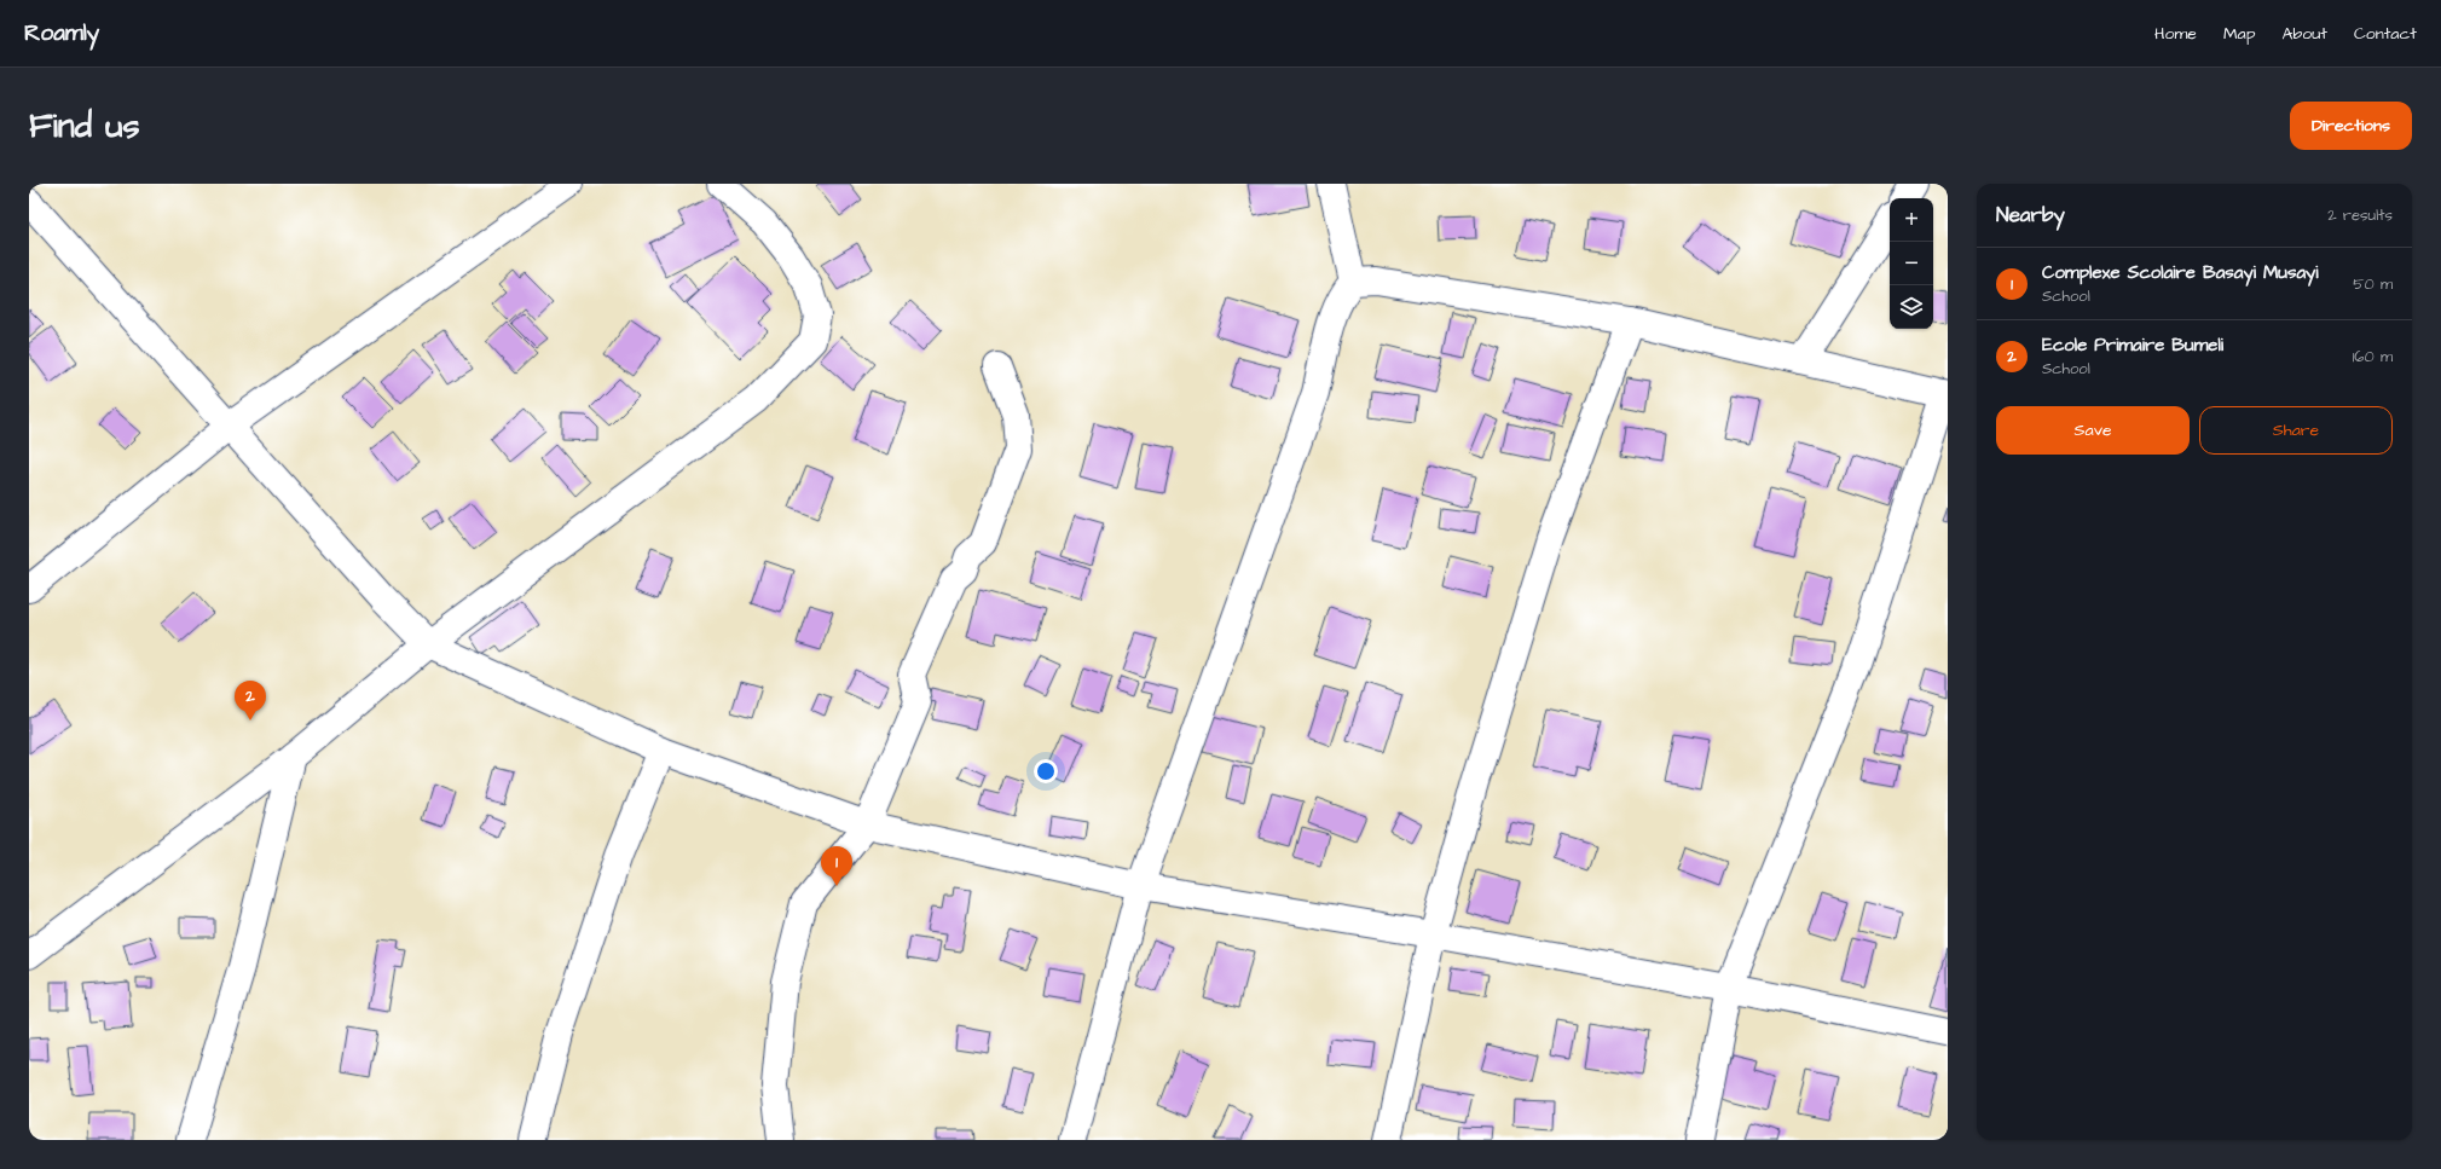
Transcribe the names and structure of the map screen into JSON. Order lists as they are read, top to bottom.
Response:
{
  "page": {
    "header": "Roamly",
    "nav": [
      "Home",
      "Map",
      "About",
      "Contact"
    ],
    "buttons": [
      "Directions",
      ["Save", "Share"]
    ],
    "title": "Find us",
    "heading": ["Nearby", "2 results"],
    "map_buttons": ["+", "−"],
    "list": [
      {
        "mark": "1",
        "name": "Complexe Scolaire Basayi Musayi",
        "note": "School",
        "value": "50 m"
      },
      {
        "mark": "2",
        "name": "Ecole Primaire Bumeli",
        "note": "School",
        "value": "160 m"
      }
    ],
    "pins": ["2", "1"]
  }
}
